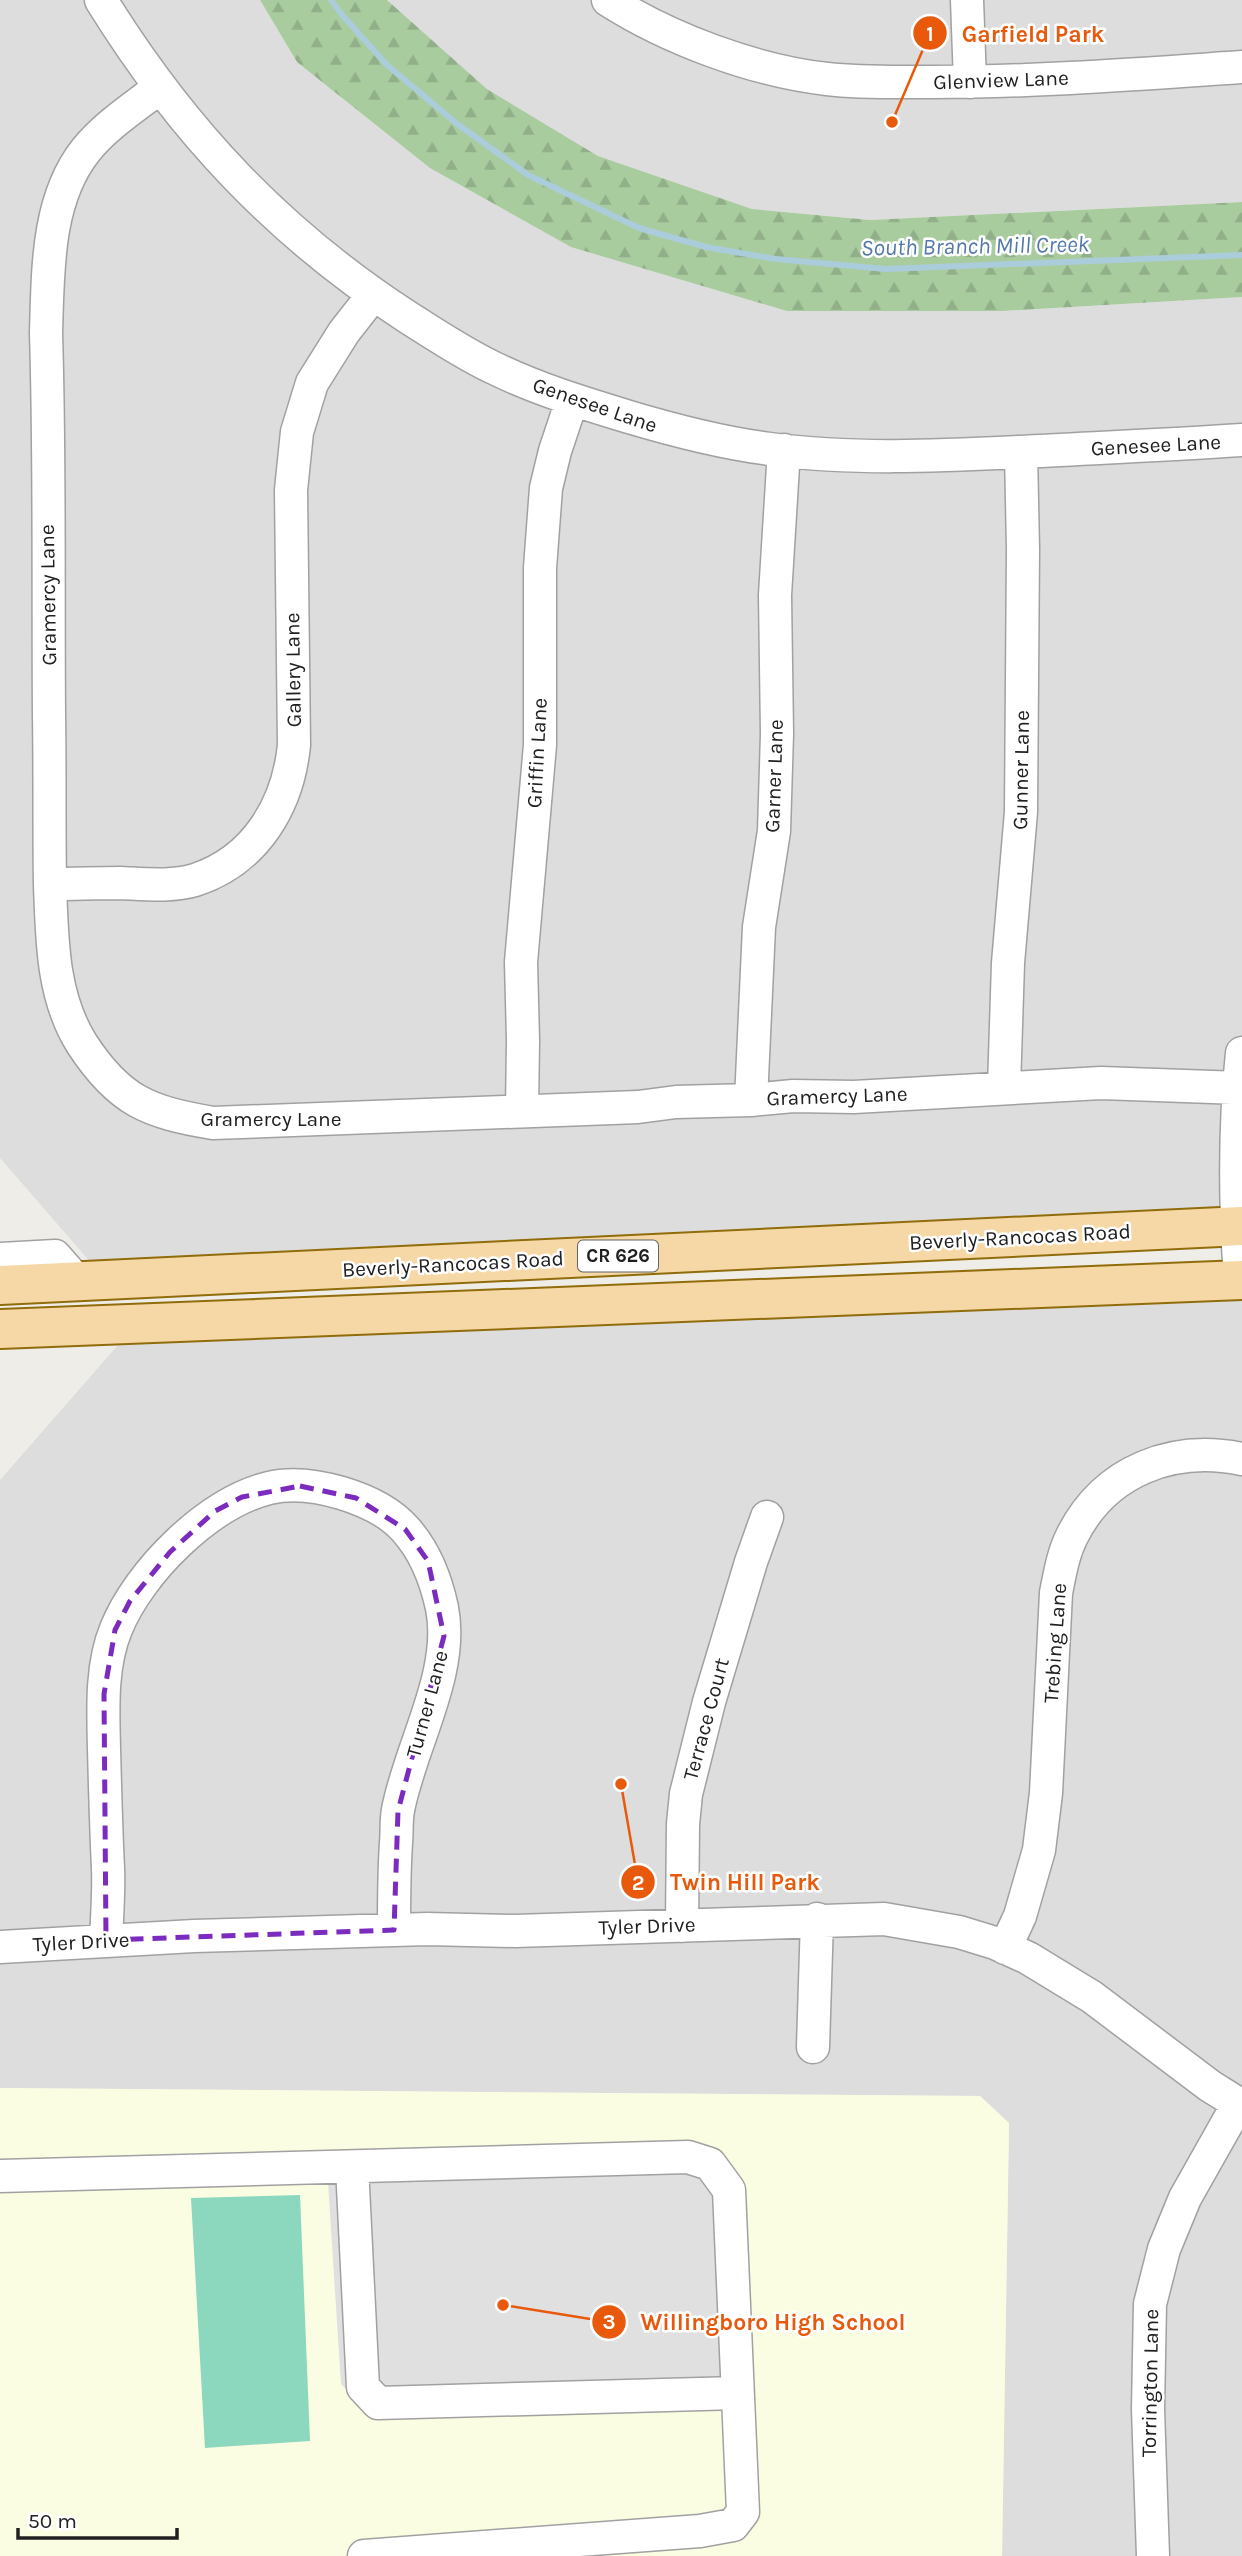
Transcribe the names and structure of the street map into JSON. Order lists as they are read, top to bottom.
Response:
{
  "streets": {
    "main road": ["Beverly-Rancocas Road", "CR 626"],
    "street": [
      "Glenview Lane",
      "Genesee Lane",
      "Gramercy Lane",
      "Gallery Lane",
      "Griffin Lane",
      "Gunner Lane",
      "Garner Lane",
      "Trebing Lane",
      "Turner Lane",
      "Terrace Court",
      "Tyler Drive",
      "Torrington Lane"
    ]
  },
  "crossings": [
    ["Genesee Lane", "Gramercy Lane"],
    ["Genesee Lane", "Gallery Lane"],
    ["Genesee Lane", "Griffin Lane"],
    ["Genesee Lane", "Gunner Lane"],
    ["Genesee Lane", "Garner Lane"],
    ["Gramercy Lane", "Gallery Lane"],
    ["Gramercy Lane", "Griffin Lane"],
    ["Gramercy Lane", "Gunner Lane"],
    ["Gramercy Lane", "Garner Lane"],
    ["Trebing Lane", "Tyler Drive"],
    ["Turner Lane", "Tyler Drive"],
    ["Terrace Court", "Tyler Drive"],
    ["Tyler Drive", "Torrington Lane"]
  ],
  "water": ["South Branch Mill Creek"],
  "places": ["Garfield Park", "Twin Hill Park", "Willingboro High School"],
  "scale_bar": "50 m"
}
